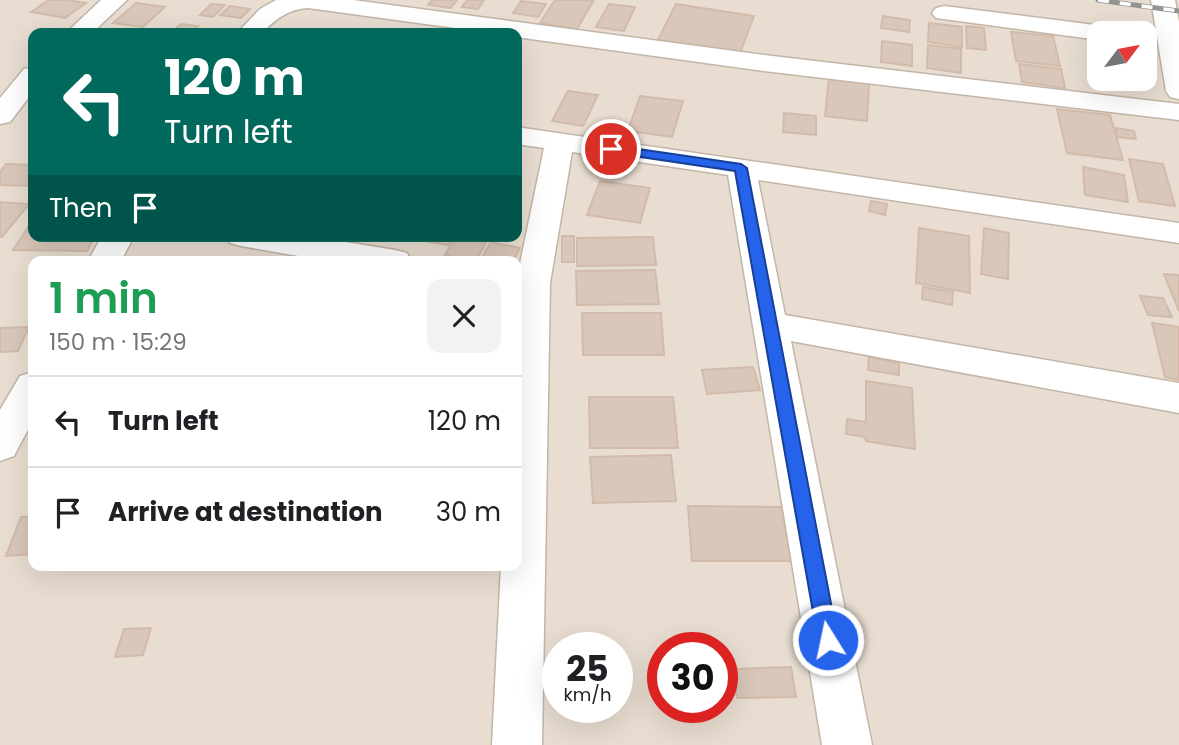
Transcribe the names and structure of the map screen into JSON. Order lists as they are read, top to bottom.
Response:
{
  "north": "top right",
  "page": {
    "turn": ["120 m", "Turn left"],
    "then": "Then",
    "heading": ["1 min", "150 m · 15:29"],
    "list": [
      {
        "name": "Turn left",
        "value": "120 m"
      },
      {
        "name": "Arrive at destination",
        "value": "30 m"
      }
    ],
    "speed": "25 km/h",
    "limit": "30"
  }
}
